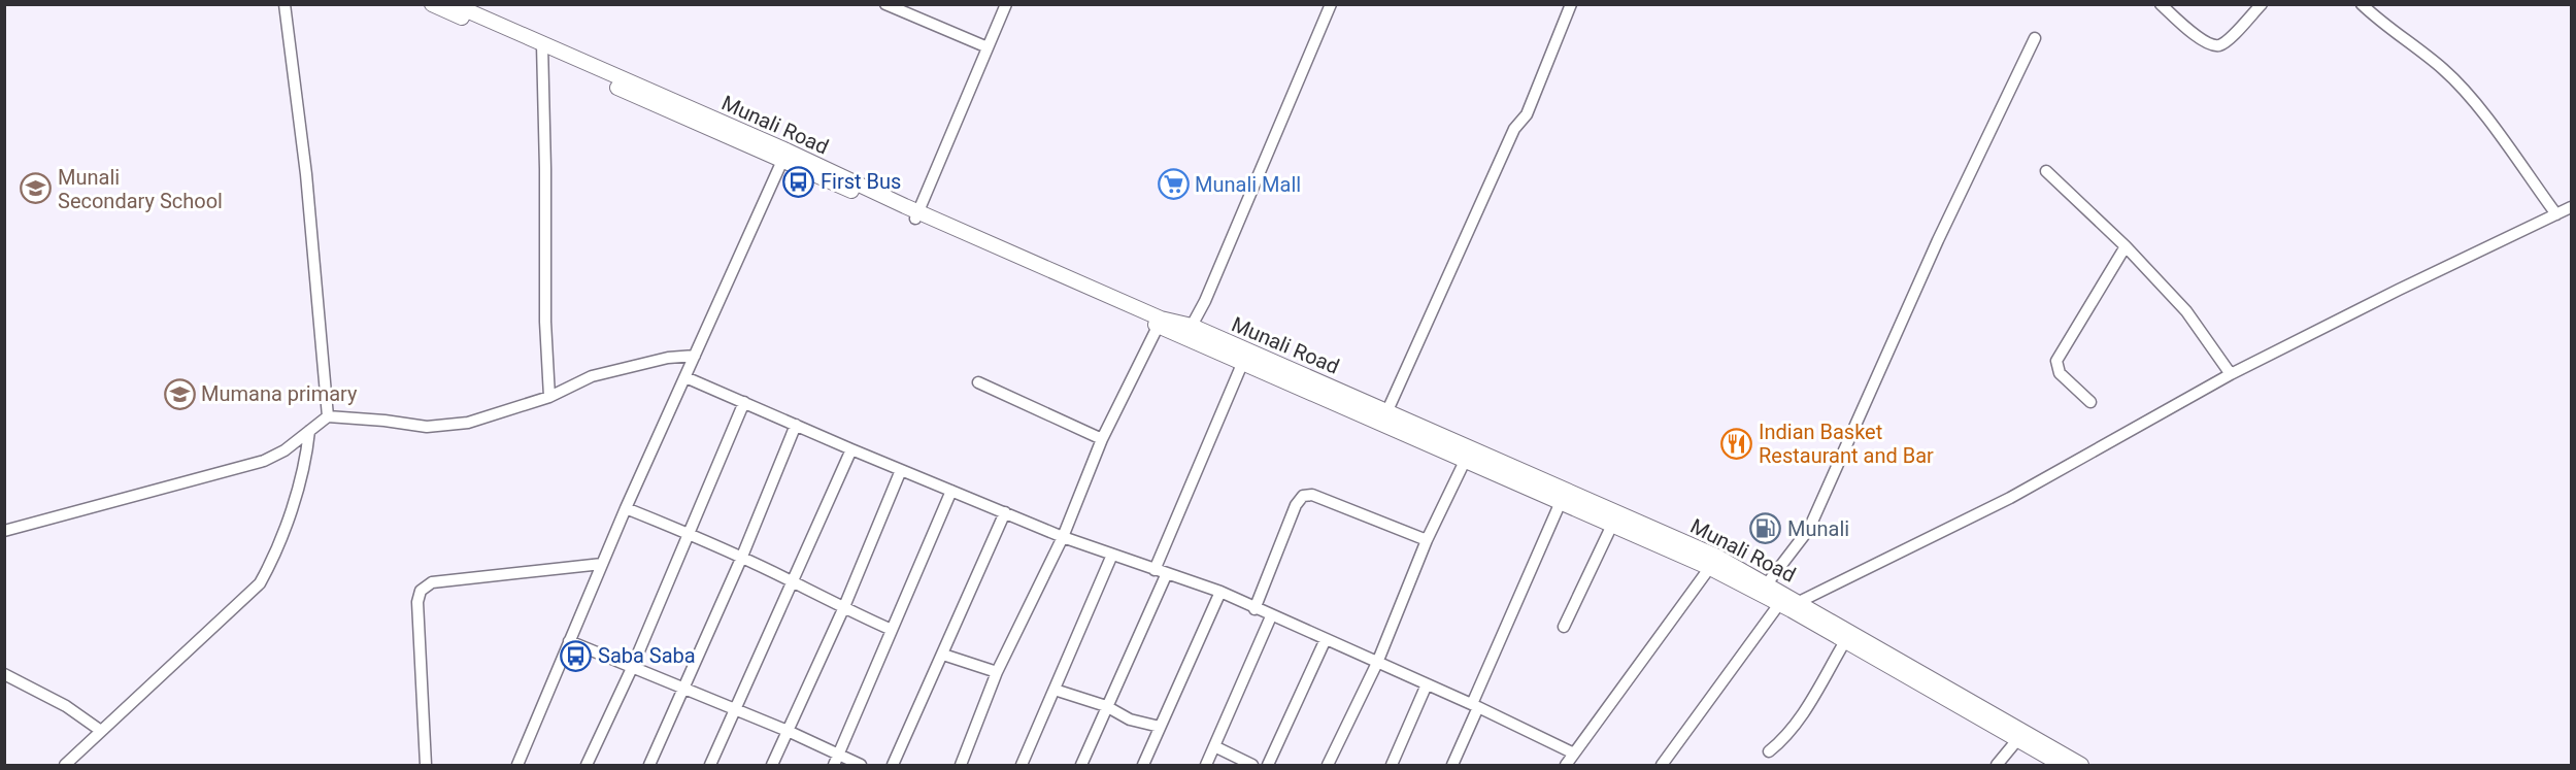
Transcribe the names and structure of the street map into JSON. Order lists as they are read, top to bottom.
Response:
{
  "streets": {
    "main road": ["Munali Road"]
  },
  "places": {
    "bus stop": ["First Bus", "Saba Saba"],
    "supermarket": ["Munali Mall"],
    "school or university": ["Munali Secondary School", "Mumana primary"],
    "restaurant": ["Indian Basket Restaurant and Bar"],
    "fuel station": ["Munali"]
  }
}
